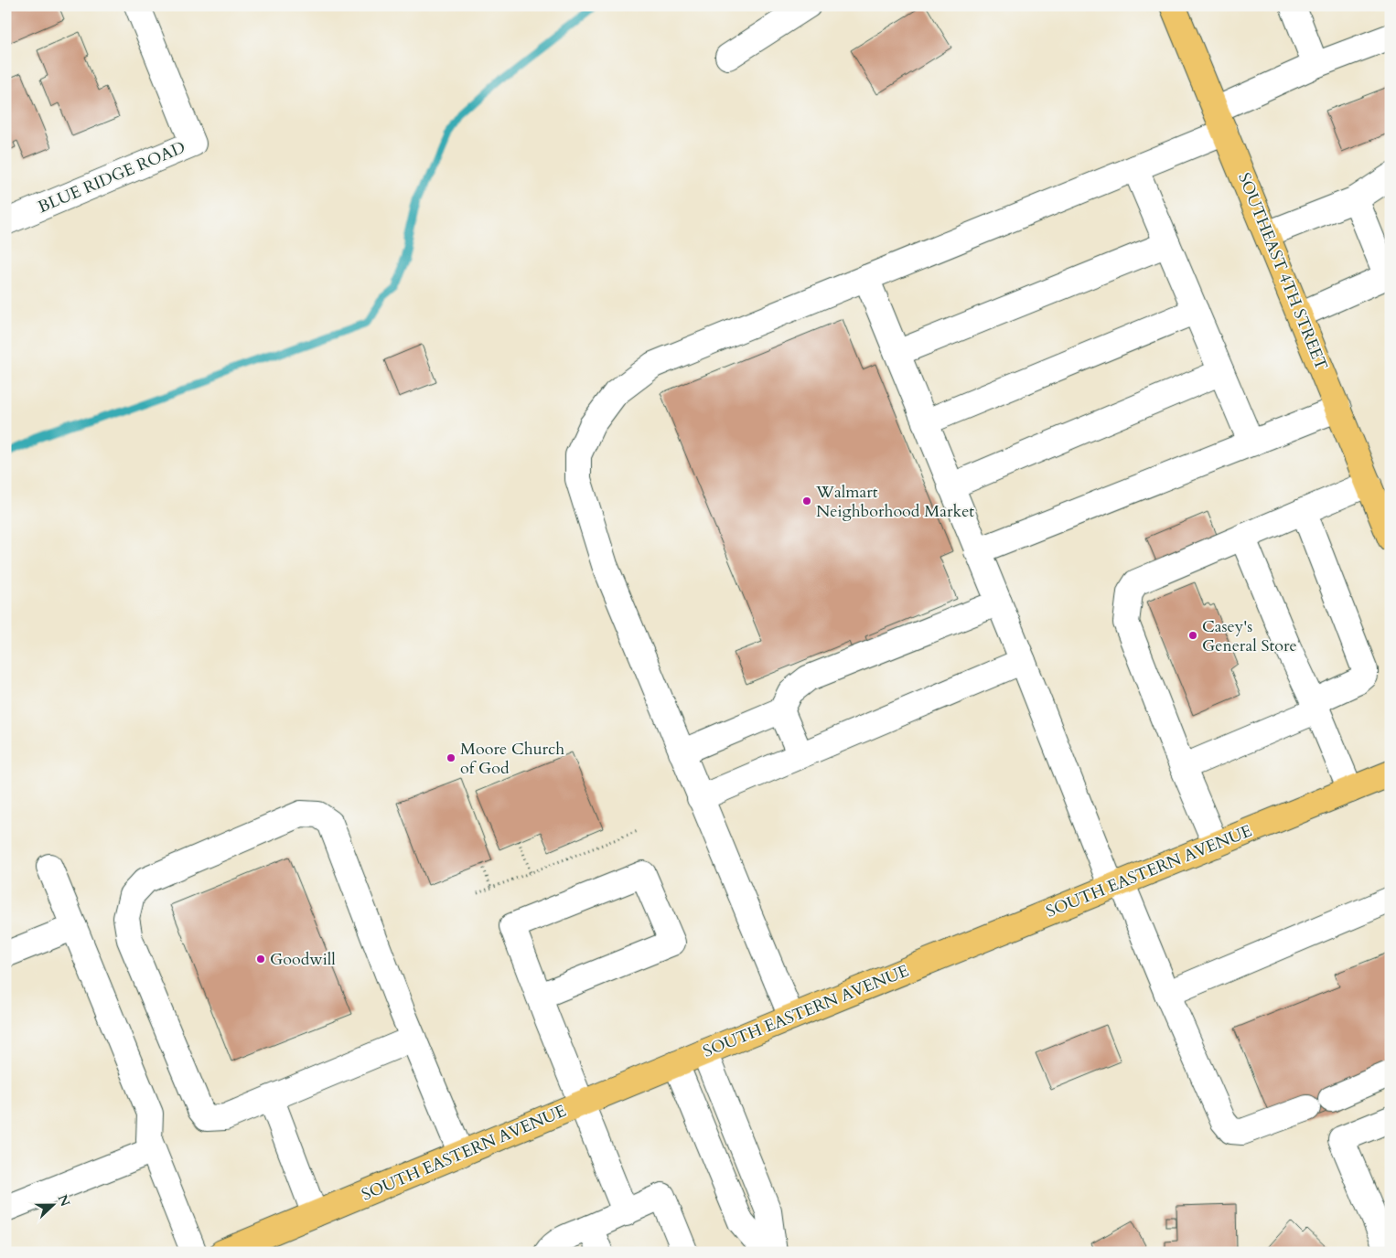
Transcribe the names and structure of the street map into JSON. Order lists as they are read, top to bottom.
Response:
{
  "streets": {
    "main road": ["SOUTHEAST 4TH STREET", "SOUTH EASTERN AVENUE"],
    "street": ["BLUE RIDGE ROAD"]
  },
  "places": [
    "Walmart Neighborhood Market",
    "Casey's General Store",
    "Moore Church of God",
    "Goodwill"
  ],
  "north": "right"
}
